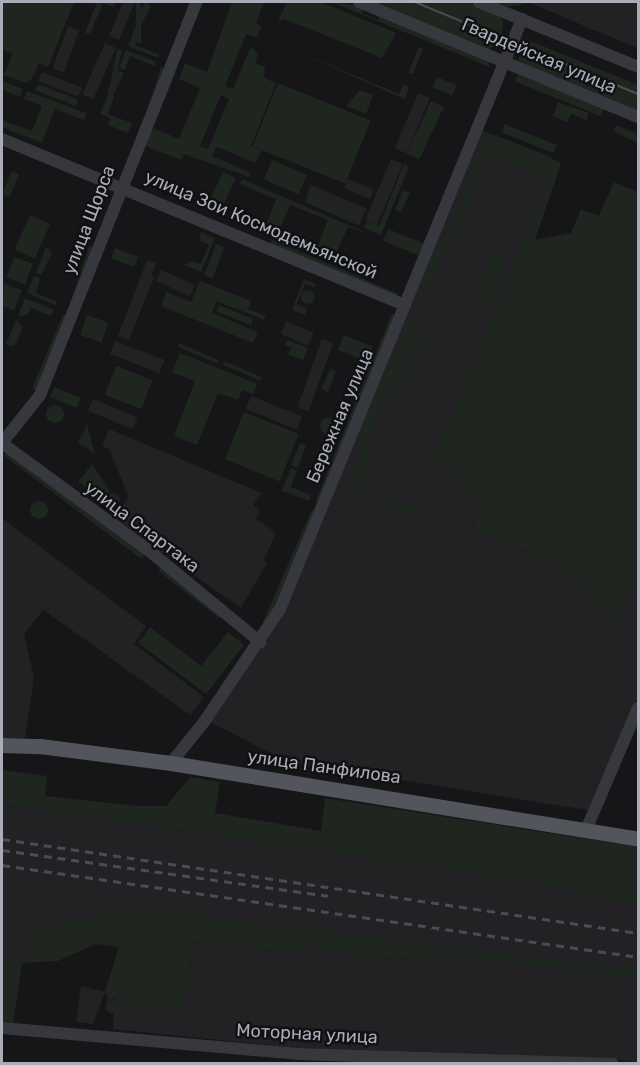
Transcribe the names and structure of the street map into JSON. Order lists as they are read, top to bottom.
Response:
{
  "streets": {
    "main road": ["улица Панфилова"],
    "street": [
      "Гвардейская улица",
      "улица Щорса",
      "улица Зои Космодемьянской",
      "Бережная улица",
      "улица Спартака",
      "Моторная улица"
    ]
  },
  "crossings": [
    ["Гвардейская улица", "Бережная улица"],
    ["улица Щорса", "улица Зои Космодемьянской"],
    ["улица Щорса", "улица Спартака"],
    ["улица Зои Космодемьянской", "Бережная улица"],
    ["Бережная улица", "улица Спартака"],
    ["Бережная улица", "улица Панфилова"]
  ]
}
